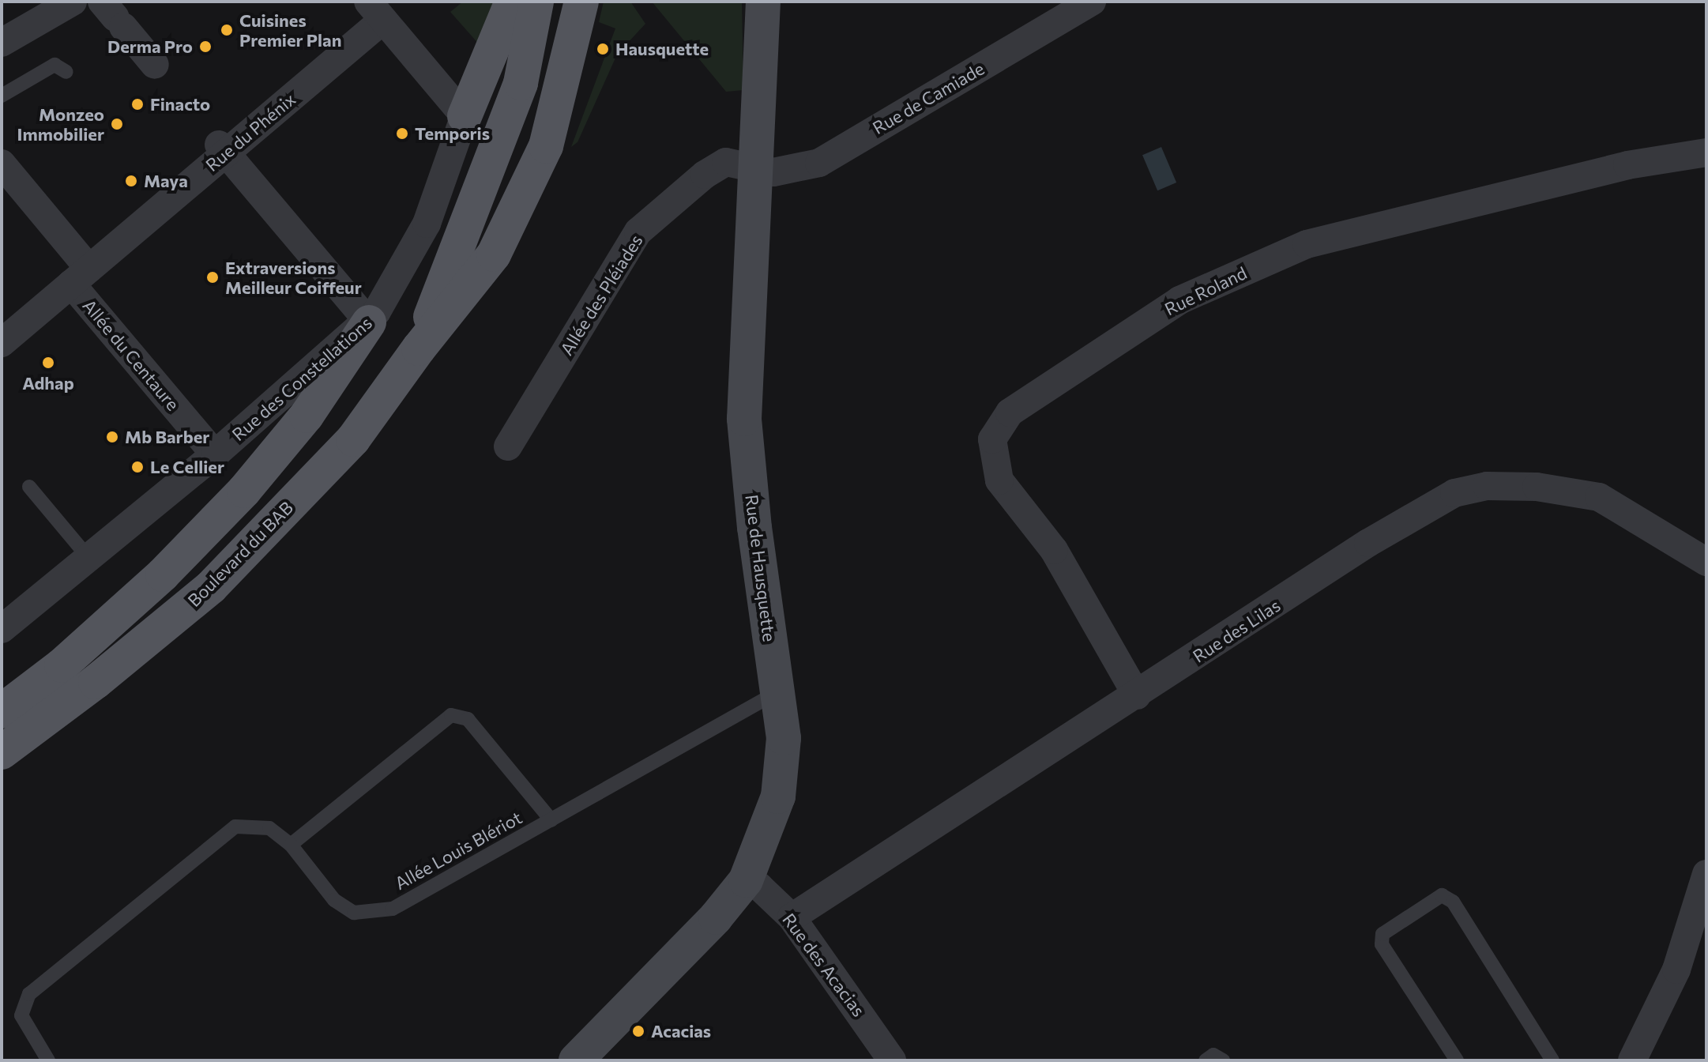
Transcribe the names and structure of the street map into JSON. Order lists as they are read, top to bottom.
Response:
{
  "streets": {
    "main road": ["Boulevard du BAB"],
    "street": [
      "Rue de Camiade",
      "Rue du Phénix",
      "Rue Roland",
      "Allée des Pléiades",
      "Allée du Centaure",
      "Rue des Constellations",
      "Rue de Hausquette",
      "Rue des Lilas",
      "Rue des Acacias"
    ],
    "lane": ["Allée Louis Blériot"]
  },
  "crossings": [
    ["Rue de Camiade", "Allée des Pléiades"],
    ["Rue de Camiade", "Rue de Hausquette"],
    ["Rue du Phénix", "Allée du Centaure"],
    ["Rue Roland", "Rue des Lilas"],
    ["Allée des Pléiades", "Rue de Hausquette"],
    ["Allée du Centaure", "Rue des Constellations"],
    ["Rue de Hausquette", "Allée Louis Blériot"],
    ["Rue de Hausquette", "Rue des Acacias"],
    ["Rue des Lilas", "Rue des Acacias"]
  ],
  "places": [
    "Cuisines Premier Plan",
    "Derma Pro",
    "Hausquette",
    "Finacto",
    "Monzeo Immobilier",
    "Temporis",
    "Maya",
    "Extraversions Meilleur Coiffeur",
    "Adhap",
    "Mb Barber",
    "Le Cellier",
    "Acacias"
  ]
}
